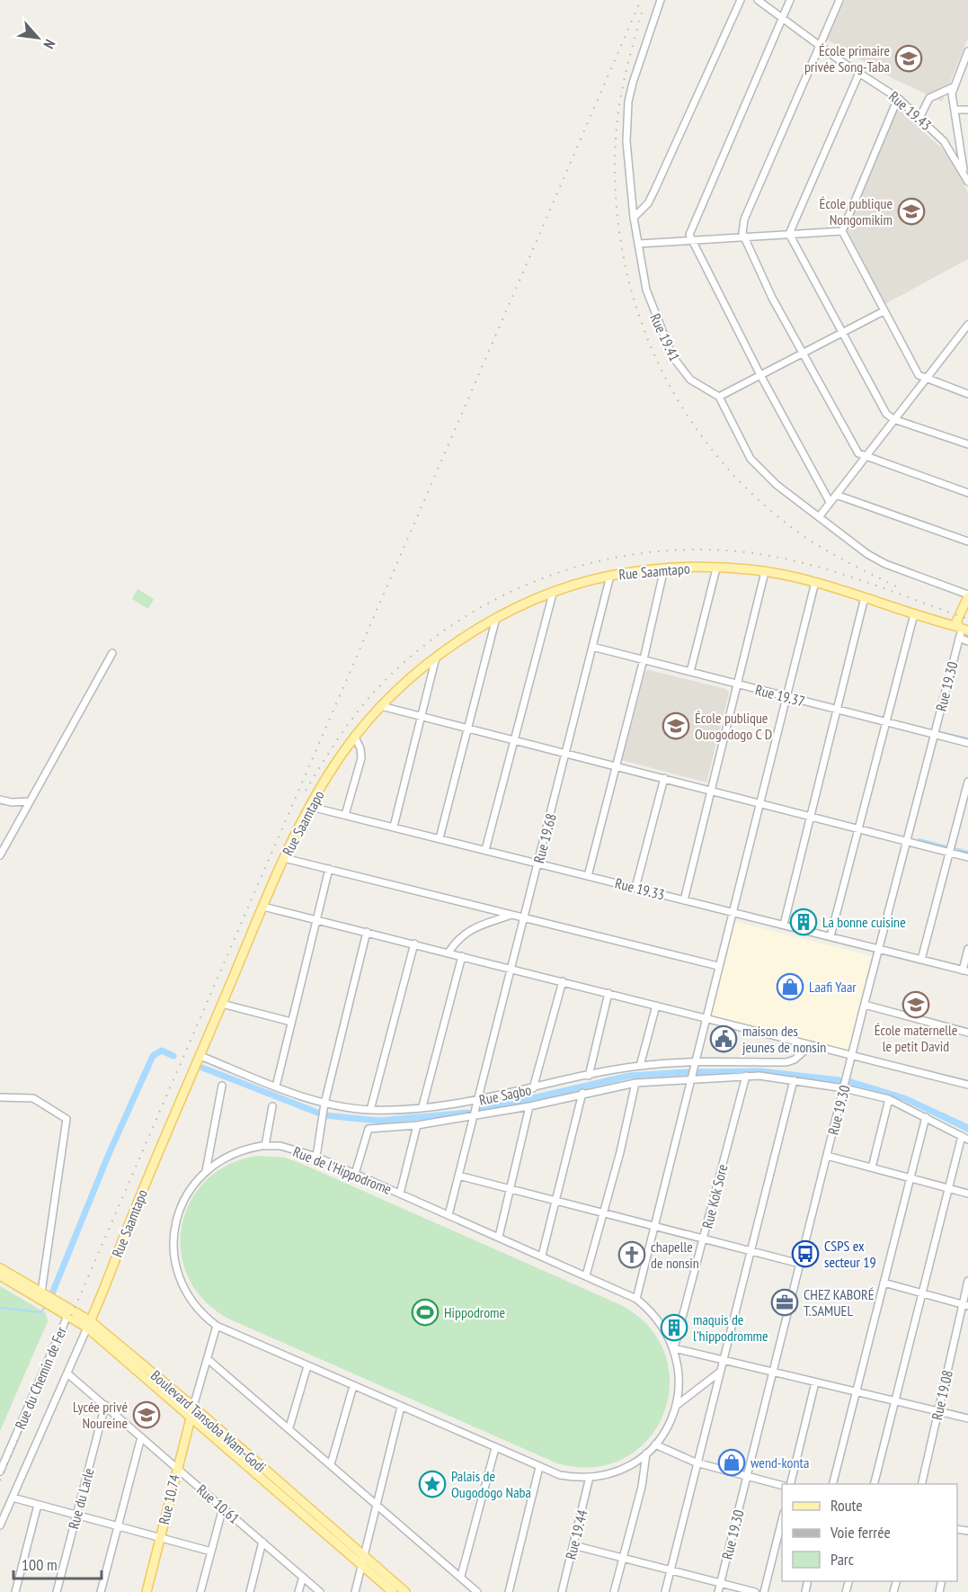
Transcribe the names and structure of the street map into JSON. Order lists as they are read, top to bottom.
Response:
{
  "streets": {
    "main road": ["Rue Saamtapo", "Boulevard Tansoba Wam-Godi", "Rue 10.74"],
    "street": [
      "Rue 19.43",
      "Rue 19.41",
      "Rue 19.30",
      "Rue 19.37",
      "Rue 19.68",
      "Rue 19.33",
      "Rue Sagbo",
      "Rue de l'Hippodrome",
      "Rue Kok Sore",
      "Rue du Chemin de Fer",
      "Rue 19.08",
      "Rue du Larle",
      "Rue 10.61",
      "Rue 19.44"
    ]
  },
  "crossings": [
    ["Rue Saamtapo", "Rue 19.30"],
    ["Rue Saamtapo", "Rue 19.68"],
    ["Rue Saamtapo", "Rue 19.33"],
    ["Rue Saamtapo", "Rue Sagbo"],
    ["Rue Saamtapo", "Boulevard Tansoba Wam-Godi"],
    ["Rue Saamtapo", "Rue 10.61"],
    ["Rue 19.30", "Rue 19.37"],
    ["Rue 19.30", "Rue 19.33"],
    ["Rue 19.37", "Rue 19.68"],
    ["Rue 19.68", "Rue 19.33"],
    ["Rue 19.68", "Rue Sagbo"],
    ["Rue 19.68", "Rue de l'Hippodrome"],
    ["Rue de l'Hippodrome", "Rue Kok Sore"],
    ["Rue de l'Hippodrome", "Rue 19.44"],
    ["Rue du Chemin de Fer", "Boulevard Tansoba Wam-Godi"],
    ["Boulevard Tansoba Wam-Godi", "Rue 10.74"],
    ["Rue du Larle", "Rue 10.61"],
    ["Rue 10.74", "Rue 10.61"]
  ],
  "places": {
    "school or university": [
      "École primaire privée Song-Taba",
      "École publique Nongomikim",
      "École publique Ouogodogo C D",
      "École maternelle le petit David",
      "Lycée privé Noureine"
    ],
    "building": ["La bonne cuisine", "maquis de l'hippodromme"],
    "shop": ["Laafi Yaar", "wend-konta"],
    "public building": ["maison des jeunes de nonsin"],
    "bus stop": ["CSPS ex secteur 19"],
    "church": ["chapelle de nonsin"],
    "office": ["CHEZ KABORÉ T.SAMUEL"],
    "sports": ["Hippodrome"],
    "place": ["Palais de Ougodogo Naba"]
  },
  "legend": ["Route", "Voie ferrée", "Parc"],
  "scale_bar": "100 m",
  "north": "bottom right"
}
